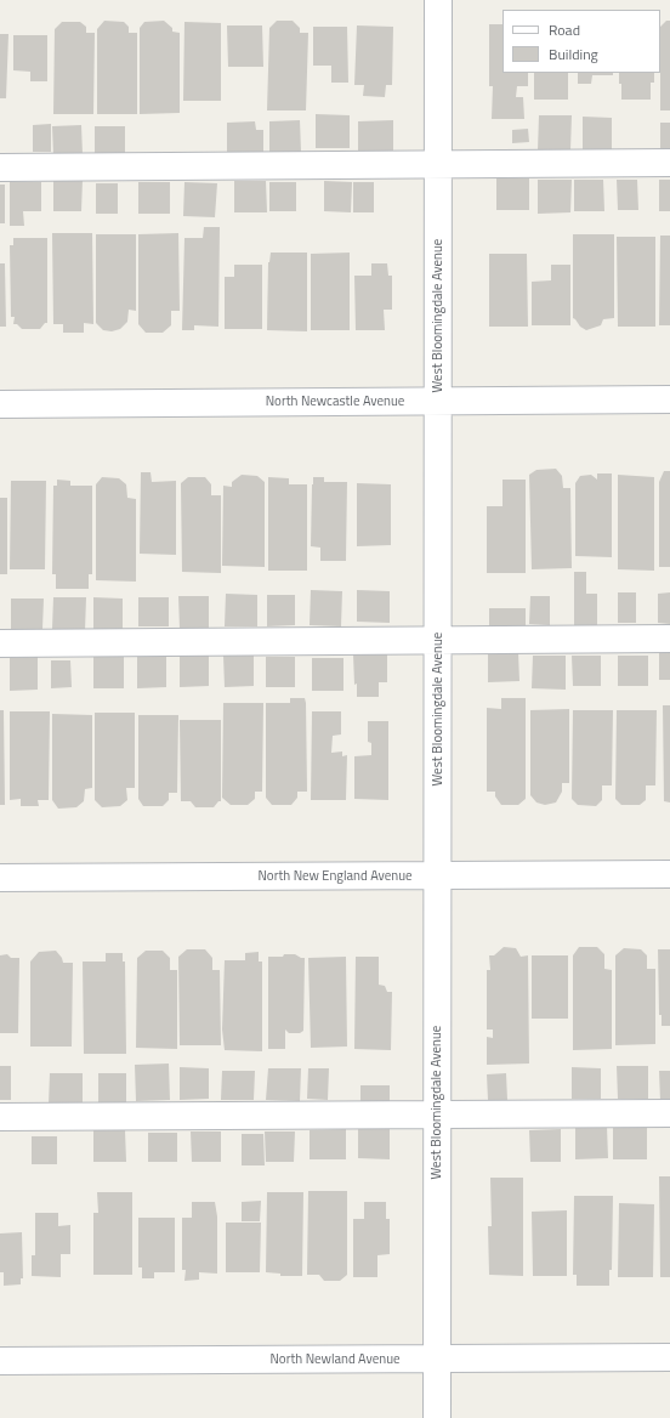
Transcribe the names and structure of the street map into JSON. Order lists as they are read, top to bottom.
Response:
{
  "streets": {
    "street": [
      "West Bloomingdale Avenue",
      "North Newcastle Avenue",
      "North New England Avenue",
      "North Newland Avenue"
    ]
  },
  "crossings": [
    ["West Bloomingdale Avenue", "North Newcastle Avenue"],
    ["West Bloomingdale Avenue", "North New England Avenue"],
    ["West Bloomingdale Avenue", "North Newland Avenue"]
  ],
  "legend": ["Road", "Building"]
}
